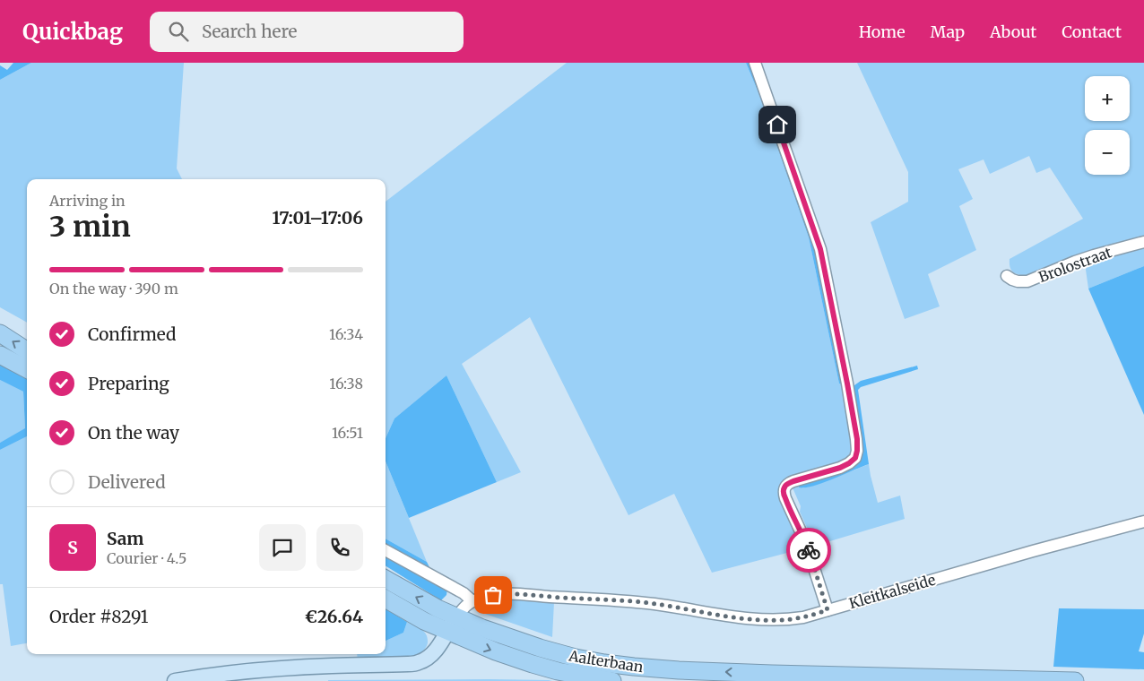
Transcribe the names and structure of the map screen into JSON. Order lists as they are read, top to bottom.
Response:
{
  "streets": {
    "highway": ["Aalterbaan"],
    "street": ["Brolostraat", "Kleitkalseide"]
  },
  "crossings": [
    ["Kleitkalseide", "Aalterbaan"]
  ],
  "page": {
    "header": "Quickbag",
    "search": "Search here",
    "nav": [
      "Home",
      "Map",
      "About",
      "Contact"
    ],
    "map_buttons": ["+", "−"],
    "heading": ["3 min", "Arriving in", "17:01–17:06"],
    "panel": [
      "Sam",
      "Courier · 4.5",
      "Order #8291",
      "€26.64"
    ],
    "bar": "On the way · 390 m",
    "list": [
      ["Confirmed", "16:34"],
      ["Preparing", "16:38"],
      ["On the way", "16:51"],
      "Delivered"
    ],
    "round": "S"
  }
}
